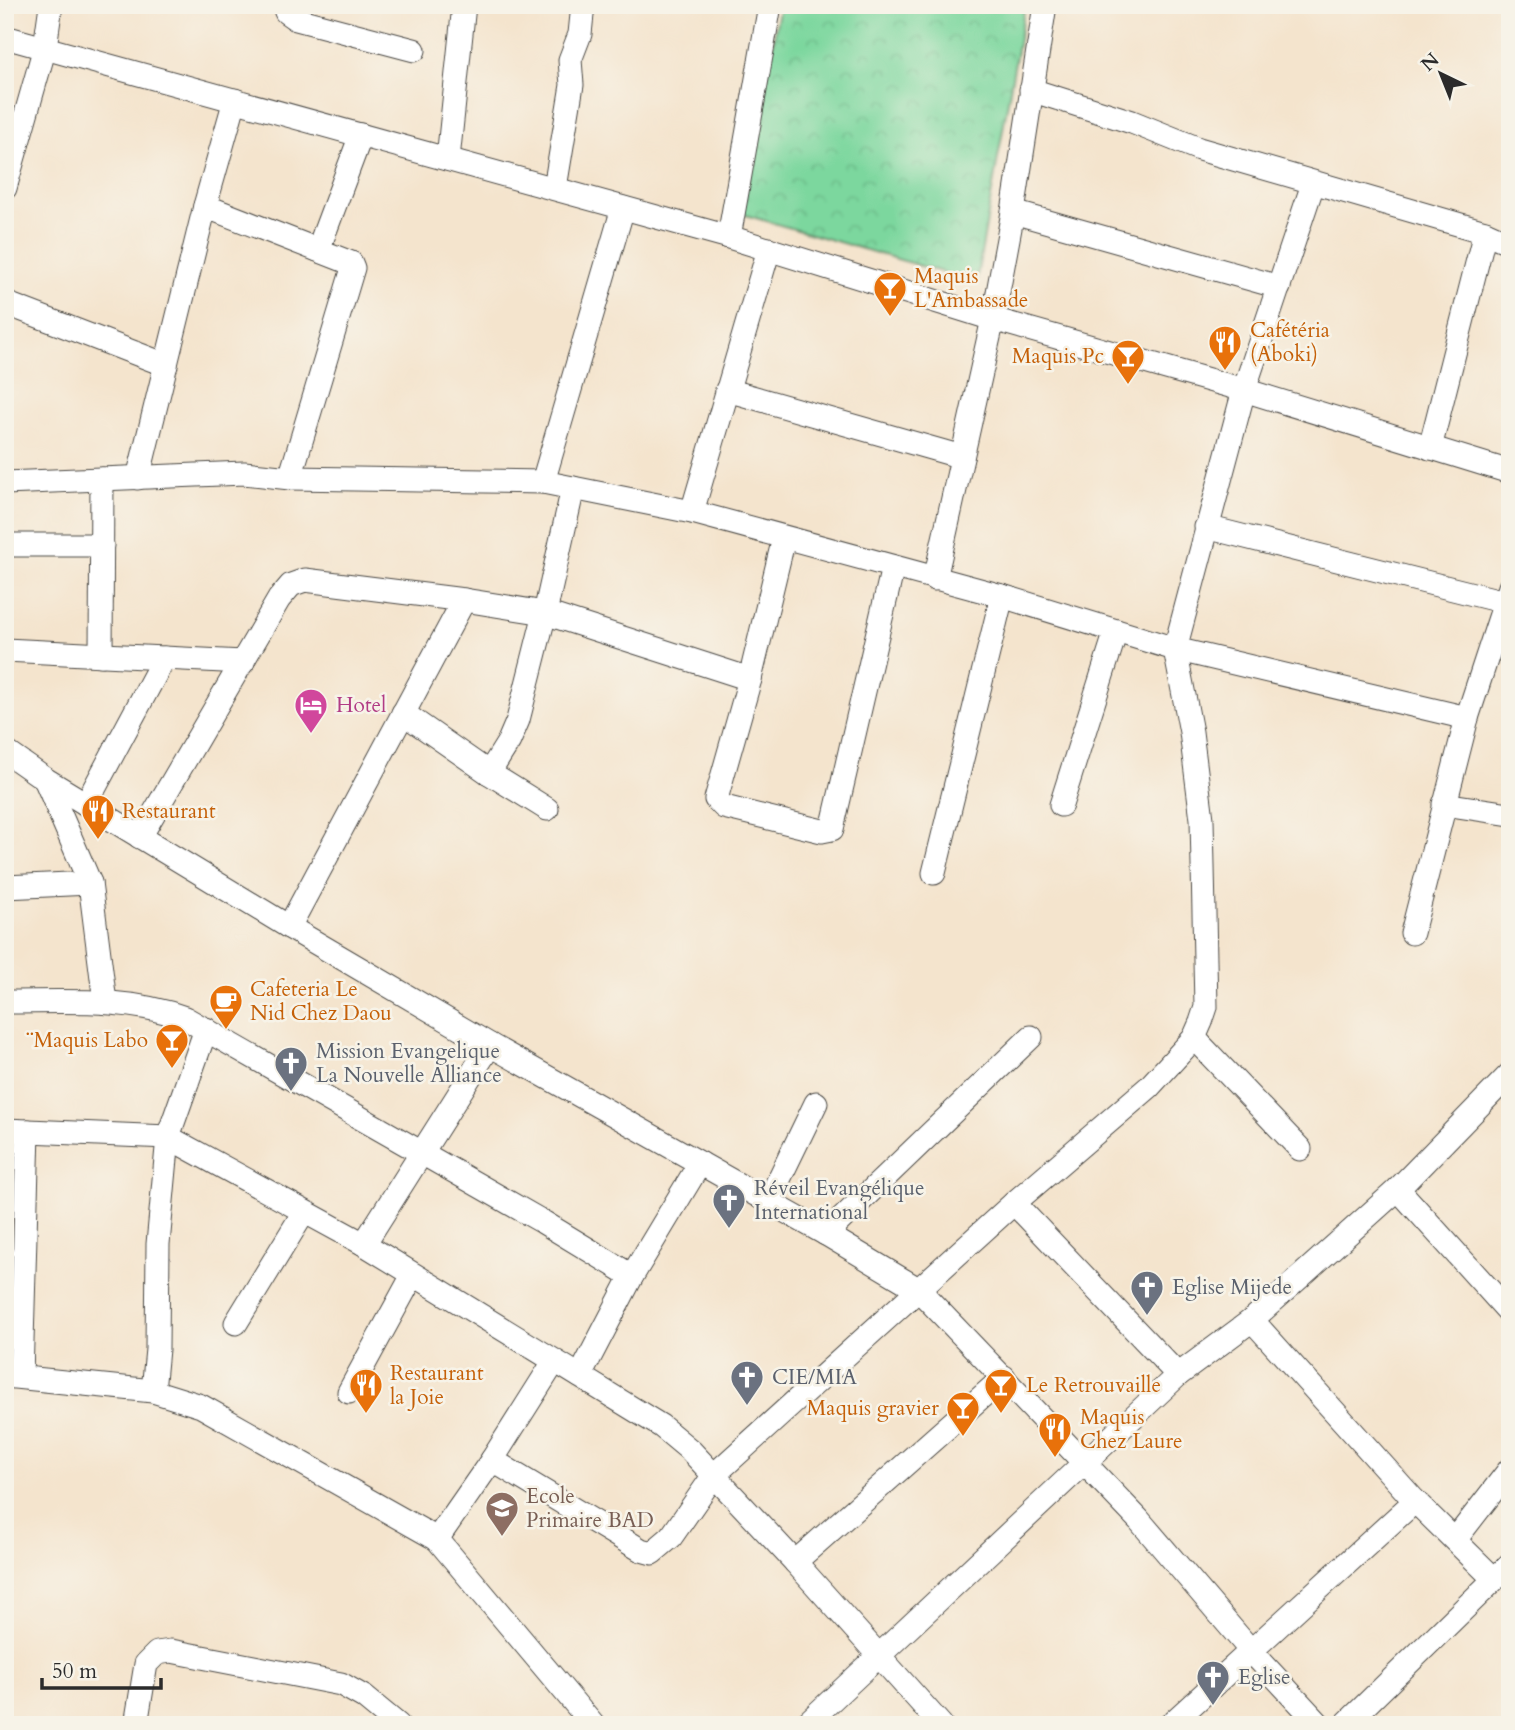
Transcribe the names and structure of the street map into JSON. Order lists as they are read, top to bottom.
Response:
{
  "places": {
    "bar": [
      "Maquis L'Ambassade",
      "Maquis Pc",
      "¨Maquis Labo",
      "Le Retrouvaille",
      "Maquis gravier"
    ],
    "restaurant": [
      "Cafétéria (Aboki)",
      "Restaurant",
      "Restaurant la Joie",
      "Maquis Chez Laure"
    ],
    "hotel": ["Hotel"],
    "cafe": ["Cafeteria Le Nid Chez Daou"],
    "church": [
      "Mission Evangelique La Nouvelle Alliance",
      "Réveil Evangélique International",
      "Eglise Mijede",
      "CIE/MIA",
      "Eglise"
    ],
    "school or university": ["Ecole Primaire BAD"]
  },
  "scale_bar": "50 m",
  "north": "top left"
}
